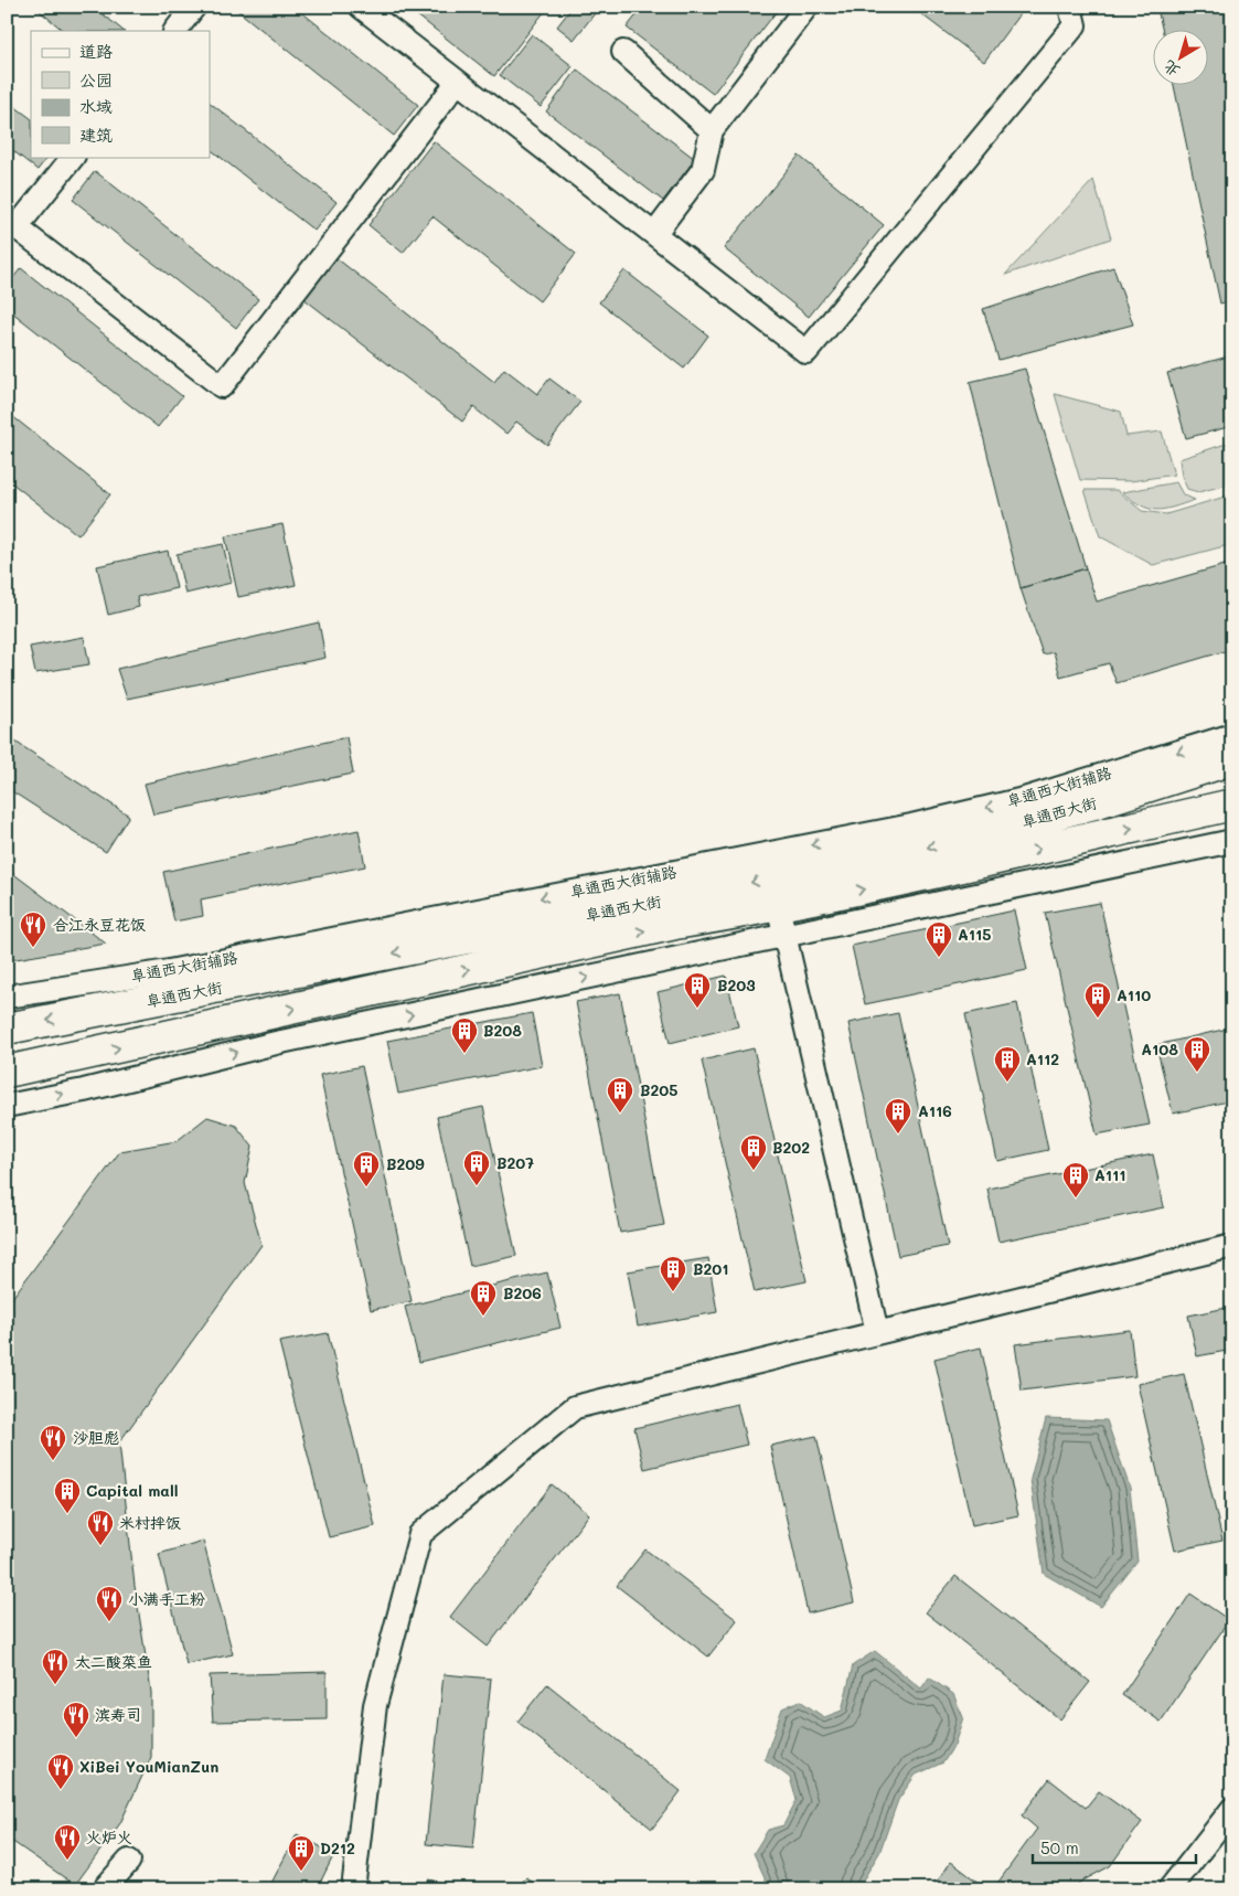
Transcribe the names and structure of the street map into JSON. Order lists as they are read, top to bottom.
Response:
{
  "streets": {
    "main road": ["阜通西大街"],
    "street": ["阜通西大街辅路"]
  },
  "places": {
    "restaurant": [
      "合江永豆花饭",
      "沙胆彪",
      "米村拌饭",
      "小满手工粉",
      "太二酸菜鱼",
      "滨寿司",
      "XiBei YouMianZun",
      "火炉火"
    ],
    "building": [
      "A115",
      "B203",
      "A110",
      "B208",
      "A108",
      "A112",
      "B205",
      "A116",
      "B202",
      "B207",
      "B209",
      "A111",
      "B201",
      "B206",
      "Capital mall",
      "D212"
    ]
  },
  "legend": [
    "道路",
    "公园",
    "水域",
    "建筑"
  ],
  "scale_bar": "50 m",
  "north": "bottom left"
}
